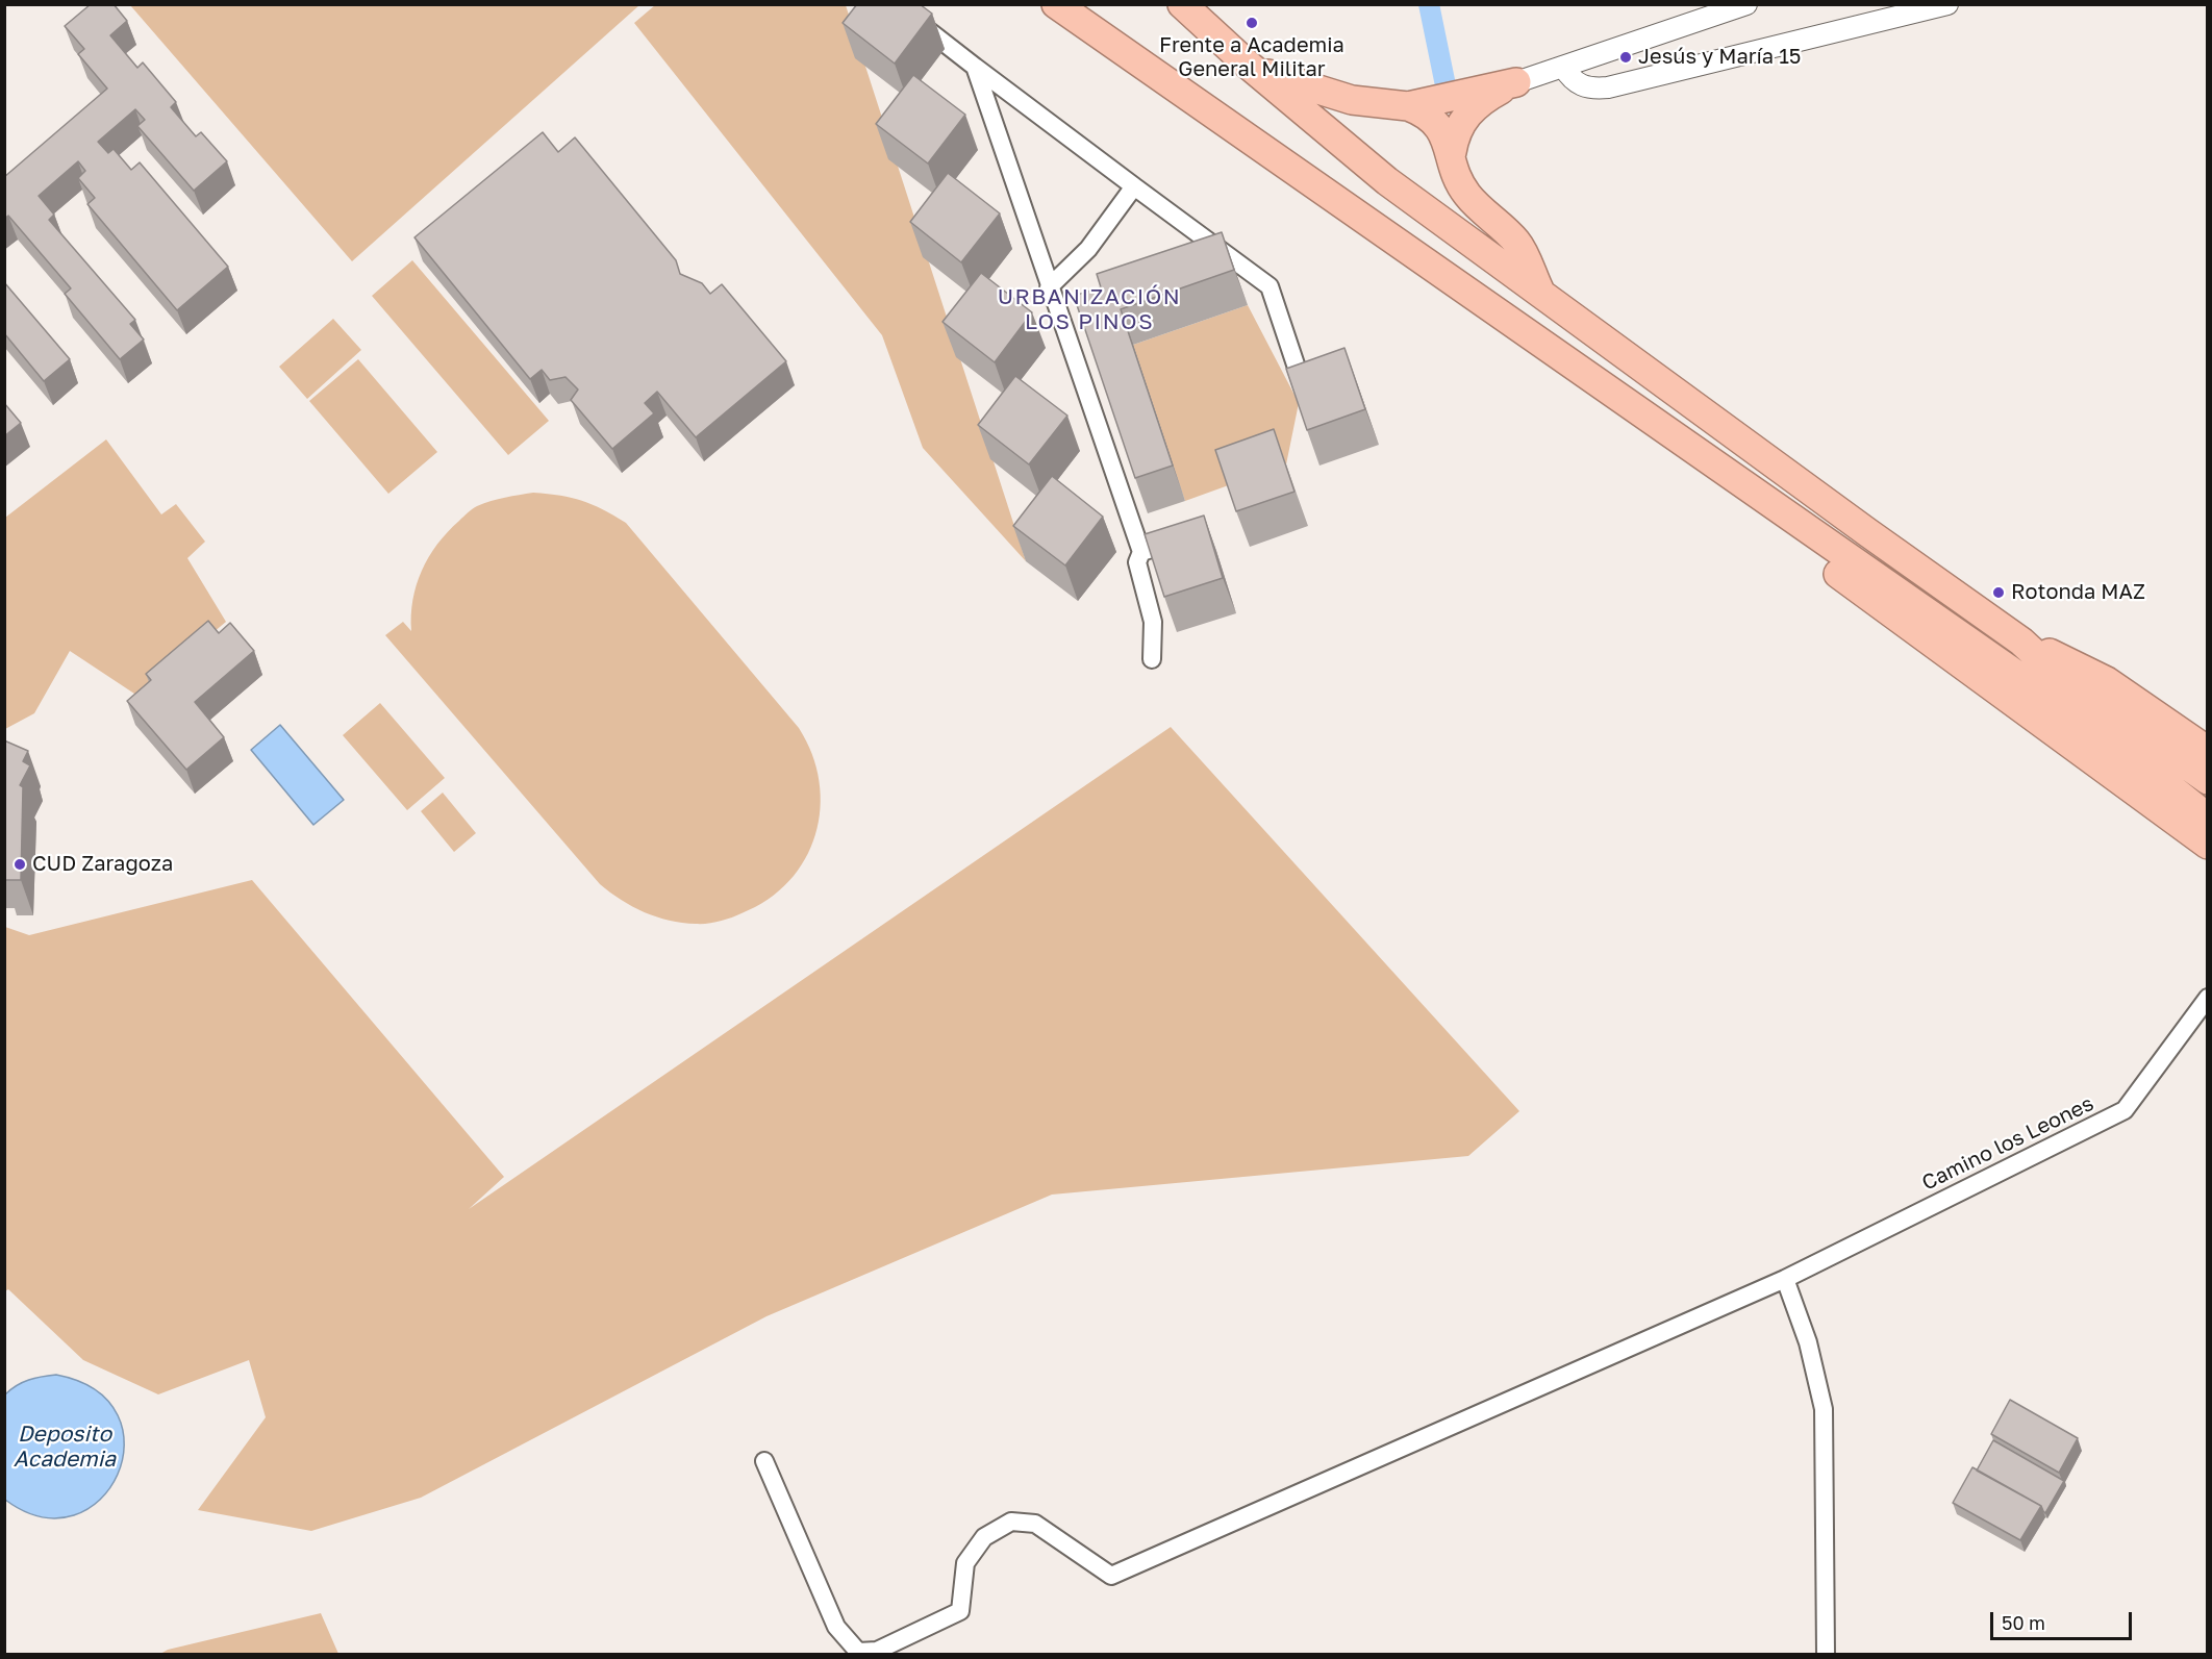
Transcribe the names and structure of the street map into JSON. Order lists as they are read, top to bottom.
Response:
{
  "streets": {
    "street": ["Camino los Leones"]
  },
  "districts": ["URBANIZACIÓN LOS PINOS"],
  "water": ["Deposito Academia"],
  "places": [
    "Frente a Academia General Militar",
    "Jesús y María 15",
    "Rotonda MAZ",
    "CUD Zaragoza"
  ],
  "scale_bar": "50 m"
}
